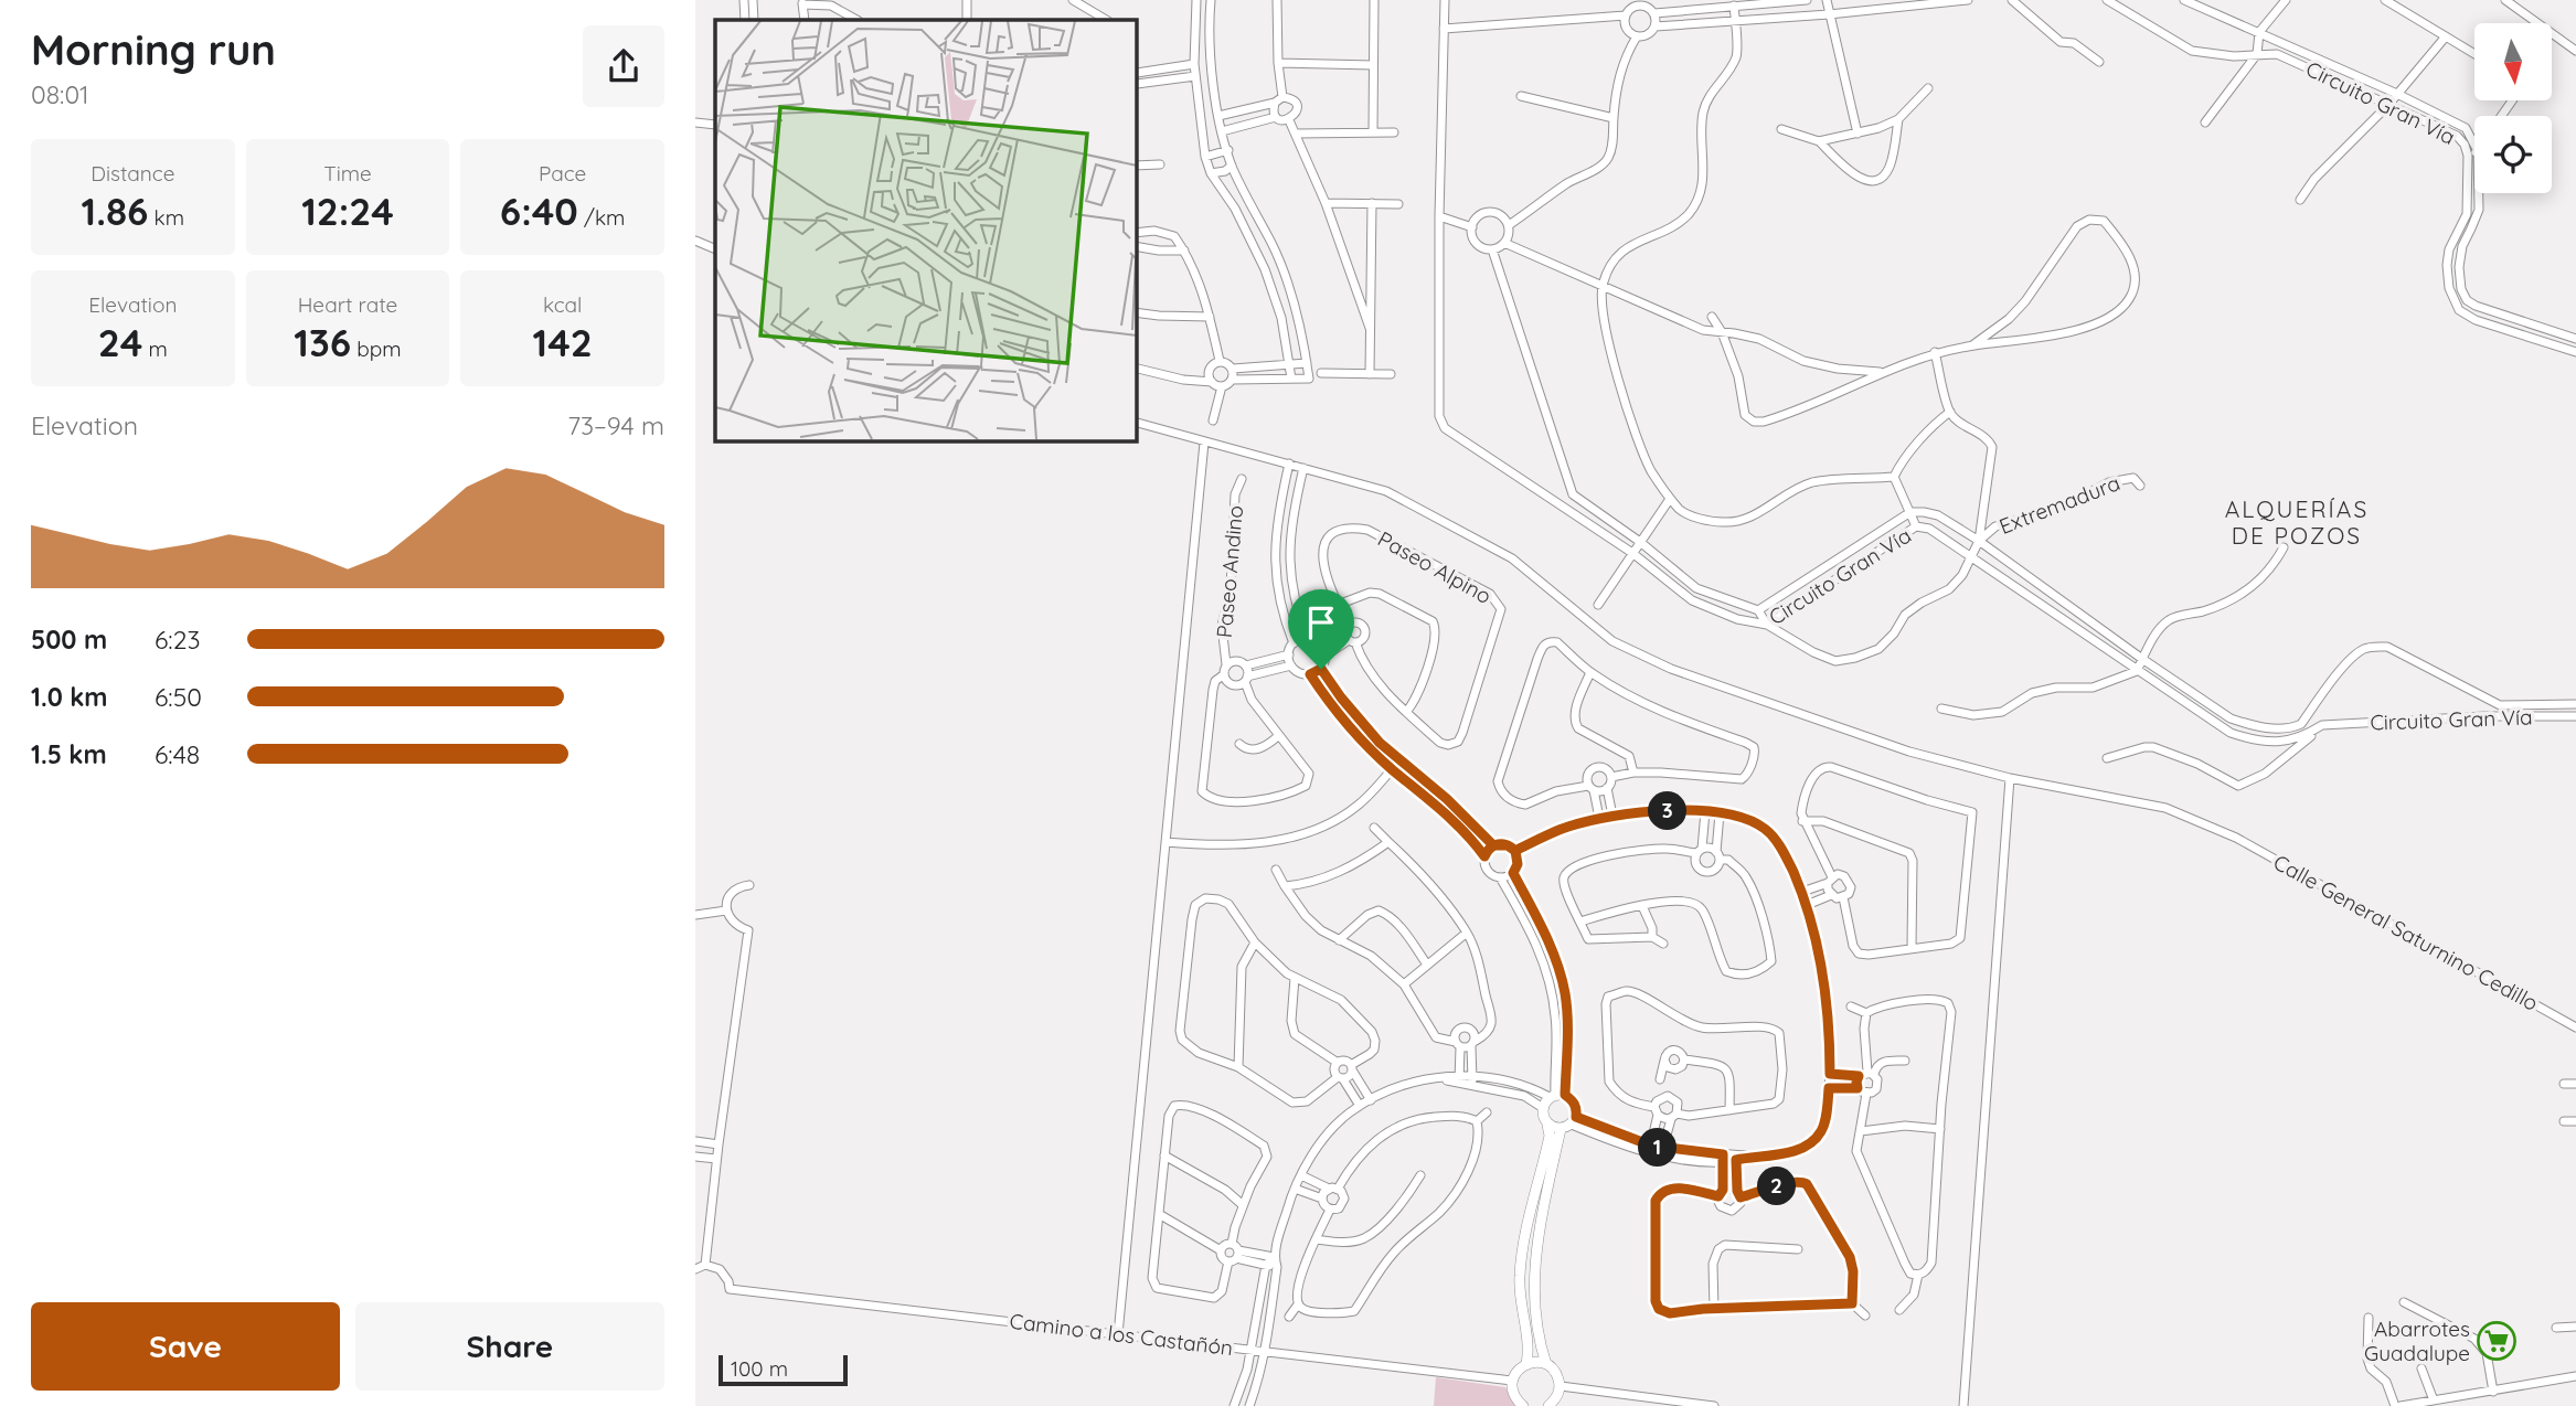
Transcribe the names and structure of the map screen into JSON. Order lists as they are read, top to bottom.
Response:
{
  "streets": {
    "street": [
      "Circuito Gran Vía",
      "Extremadura",
      "Paseo Alpino",
      "Paseo Andino",
      "Calle General Saturnino Cedillo",
      "Camino a los Castañón"
    ]
  },
  "crossings": [
    ["Circuito Gran Vía", "Extremadura"]
  ],
  "districts": ["ALQUERÍAS DE POZOS"],
  "places": {
    "supermarket": ["Abarrotes Guadalupe"]
  },
  "scale_bar": "100 m",
  "north": "bottom",
  "page": {
    "heading": ["Morning run", "08:01"],
    "stats": [
      ["Distance", "1.86 km"],
      ["Time", "12:24"],
      ["Pace", "6:40 /km"],
      ["Elevation", "24 m"],
      ["Heart rate", "136 bpm"],
      ["kcal", "142"]
    ],
    "chart": ["Elevation", "73–94 m"],
    "list": [
      {
        "name": "500 m",
        "note": "6:23"
      },
      {
        "name": "1.0 km",
        "note": "6:50"
      },
      {
        "name": "1.5 km",
        "note": "6:48"
      }
    ],
    "pins": ["3", "1", "2"],
    "buttons": ["Save", "Share"],
    "scale": "100 m"
  }
}
